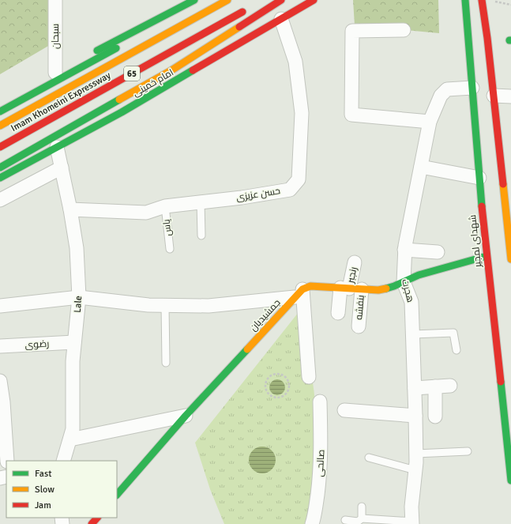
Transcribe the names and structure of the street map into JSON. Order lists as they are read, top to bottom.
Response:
{
  "streets": {
    "main road": [
      "65",
      "امام خمینی",
      "Imam Khomeini Expressway",
      "شهدای لمجیر",
      "جمشیدیان"
    ],
    "street": [
      "سبحان",
      "حسن عزیزی",
      "رنجبر",
      "هجرت",
      "Lale",
      "بنفشه",
      "رضوی",
      "صالحی"
    ],
    "lane": ["یاس"]
  },
  "crossings": [
    ["امام خمینی", "حسن عزیزی"],
    ["امام خمینی", "Lale"],
    ["حسن عزیزی", "یاس"],
    ["حسن عزیزی", "Lale"],
    ["شهدای لمجیر", "هجرت"],
    ["رنجبر", "بنفشه"],
    ["Lale", "رضوی"]
  ],
  "legend": ["Fast", "Slow", "Jam"]
}
